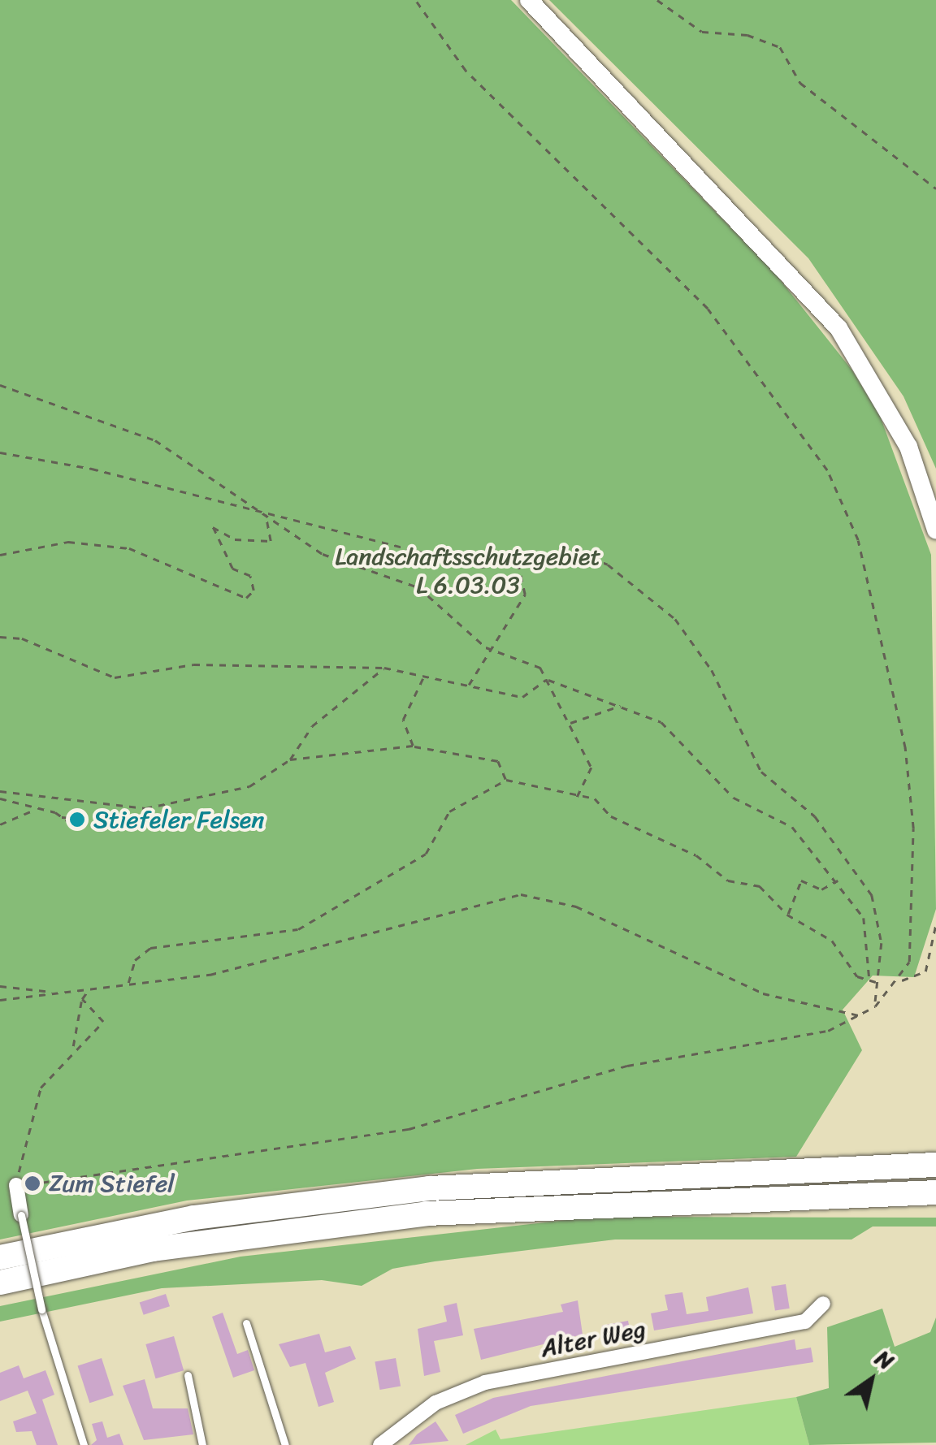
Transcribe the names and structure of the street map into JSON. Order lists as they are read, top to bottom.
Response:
{
  "streets": {
    "street": ["Alter Weg"]
  },
  "parks": ["Landschaftsschutzgebiet L 6.03.03"],
  "places": ["Stiefeler Felsen", "Zum Stiefel"],
  "north": "top right"
}
